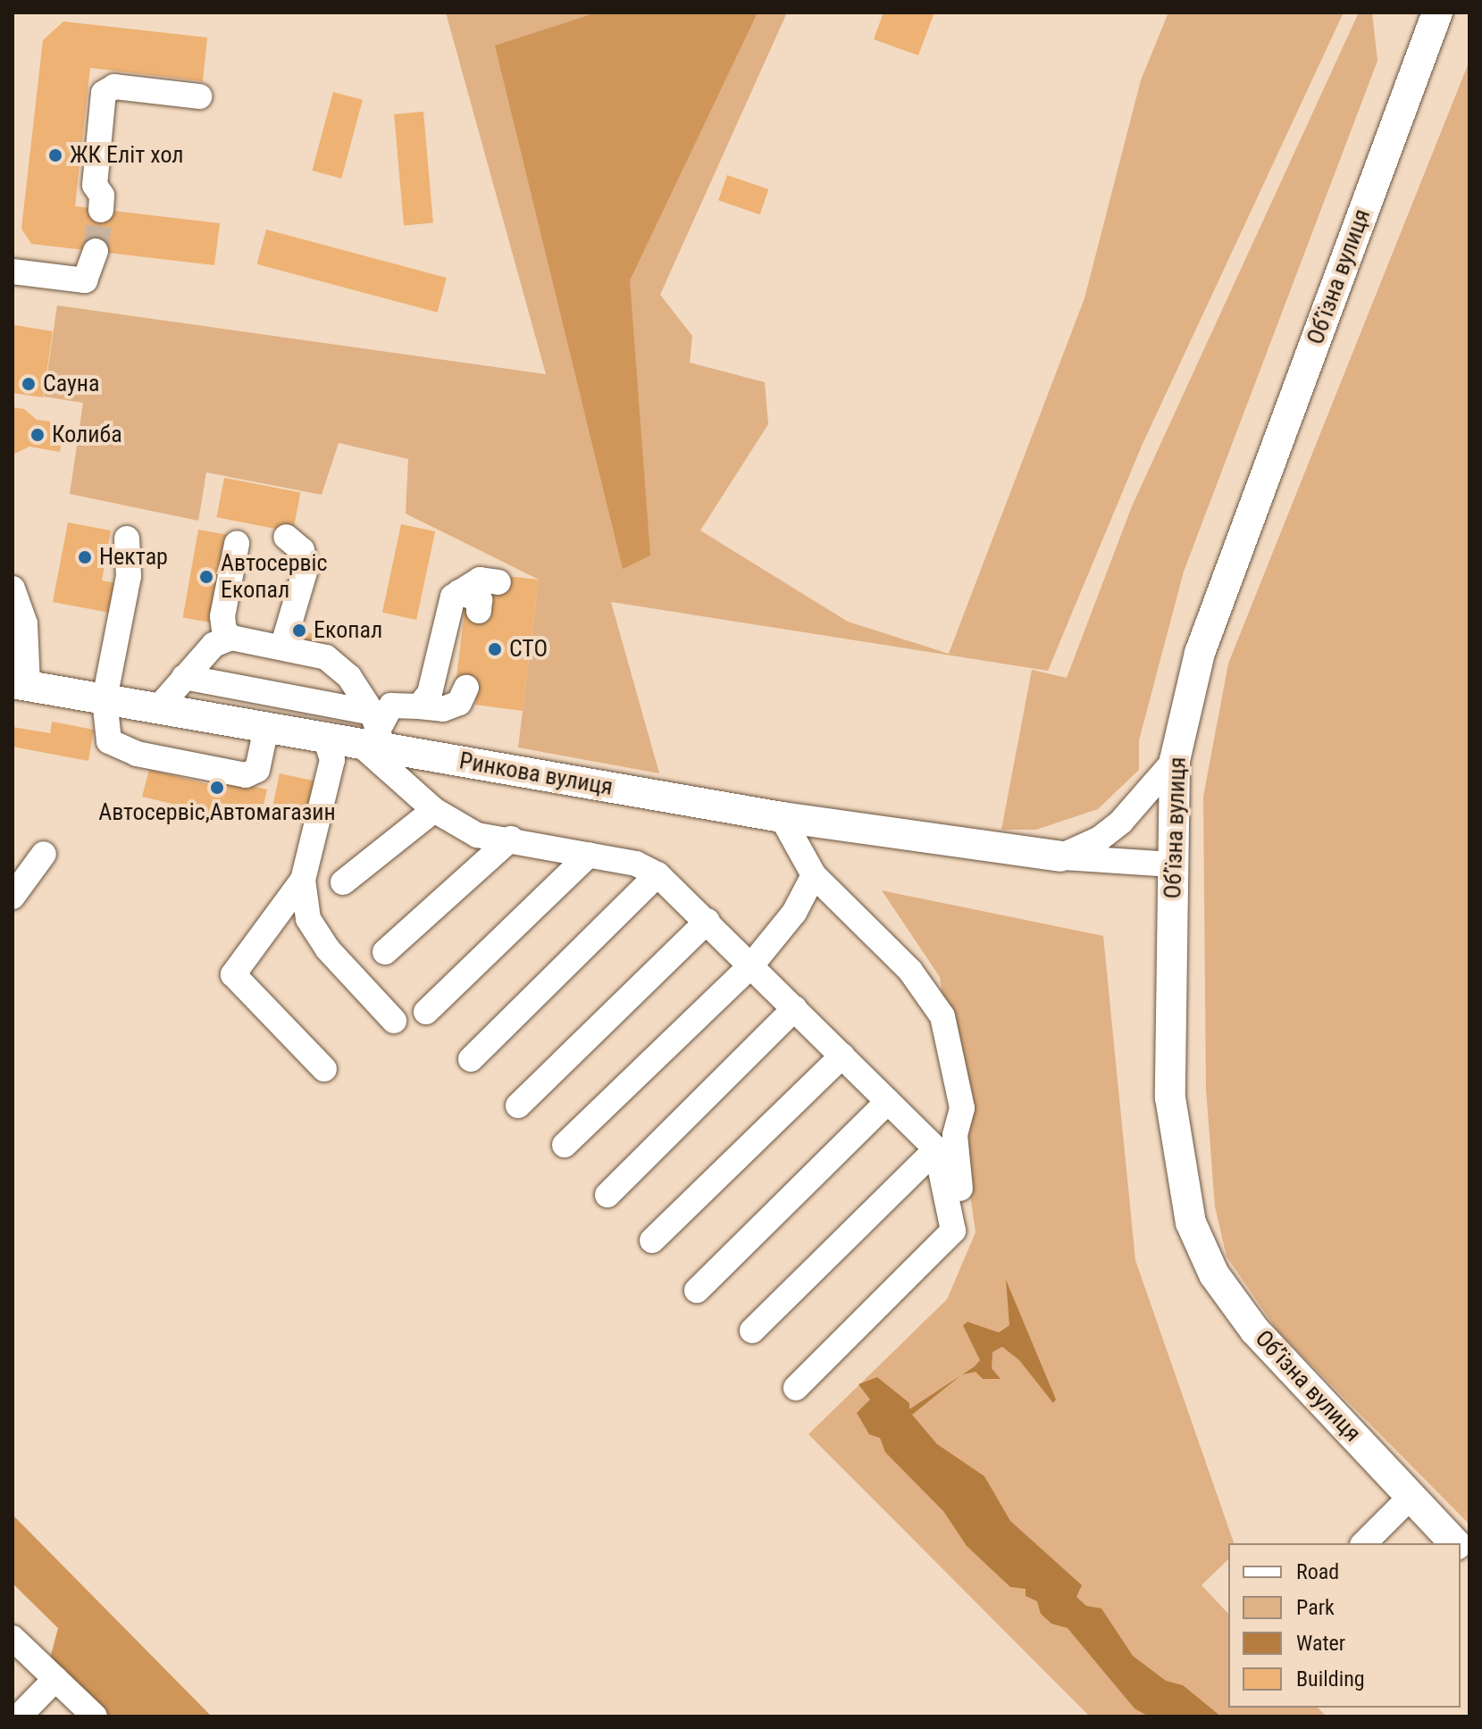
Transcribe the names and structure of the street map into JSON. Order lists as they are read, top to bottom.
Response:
{
  "streets": {
    "main road": ["Обʼїзна вулиця", "Ринкова вулиця"]
  },
  "crossings": [
    ["Обʼїзна вулиця", "Ринкова вулиця"]
  ],
  "places": [
    "ЖК Еліт хол",
    "Сауна",
    "Колиба",
    "Нектар",
    "Автосервіс Екопал",
    "Екопал",
    "СТО",
    "Автосервіс,Автомагазин"
  ],
  "legend": [
    "Road",
    "Park",
    "Water",
    "Building"
  ]
}
